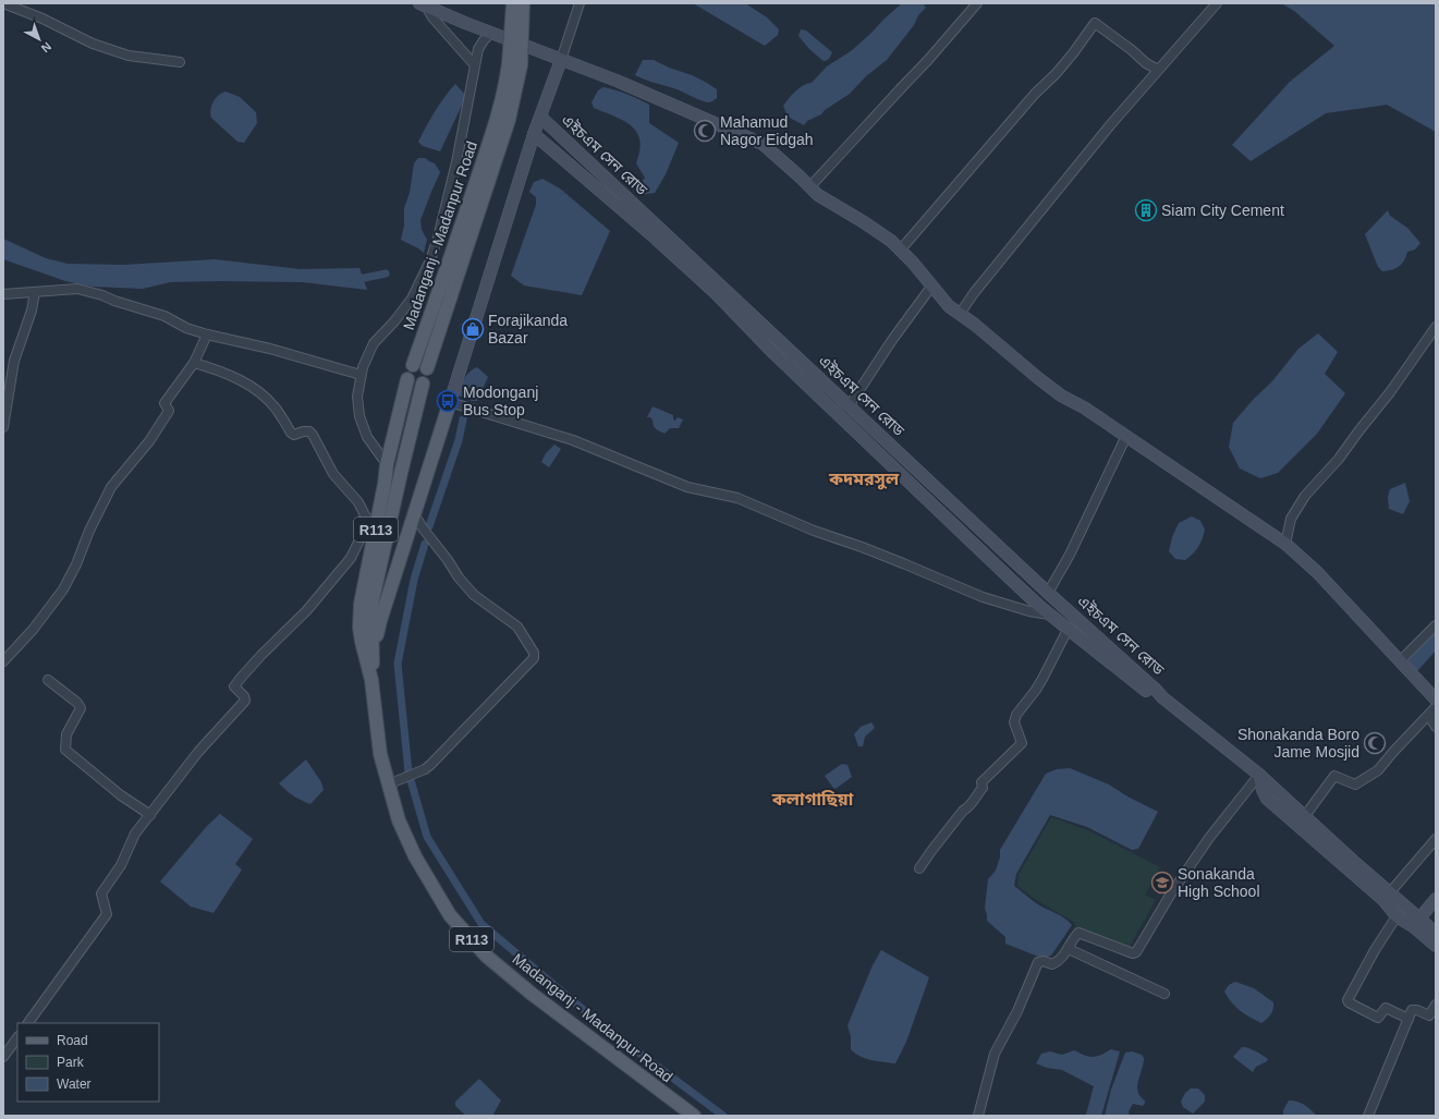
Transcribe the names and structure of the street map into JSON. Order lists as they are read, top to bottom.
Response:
{
  "streets": {
    "main road": ["এইচএম সেন রোড", "Madanganj - Madanpur Road", "R113"]
  },
  "districts": ["কদমরসুল", "কলাগাছিয়া"],
  "places": {
    "mosque": ["Mahamud Nagor Eidgah", "Shonakanda Boro Jame Mosjid"],
    "building": ["Siam City Cement"],
    "shop": ["Forajikanda Bazar"],
    "bus stop": ["Modonganj Bus Stop"],
    "school or university": ["Sonakanda High School"]
  },
  "legend": ["Road", "Park", "Water"],
  "north": "bottom right"
}
